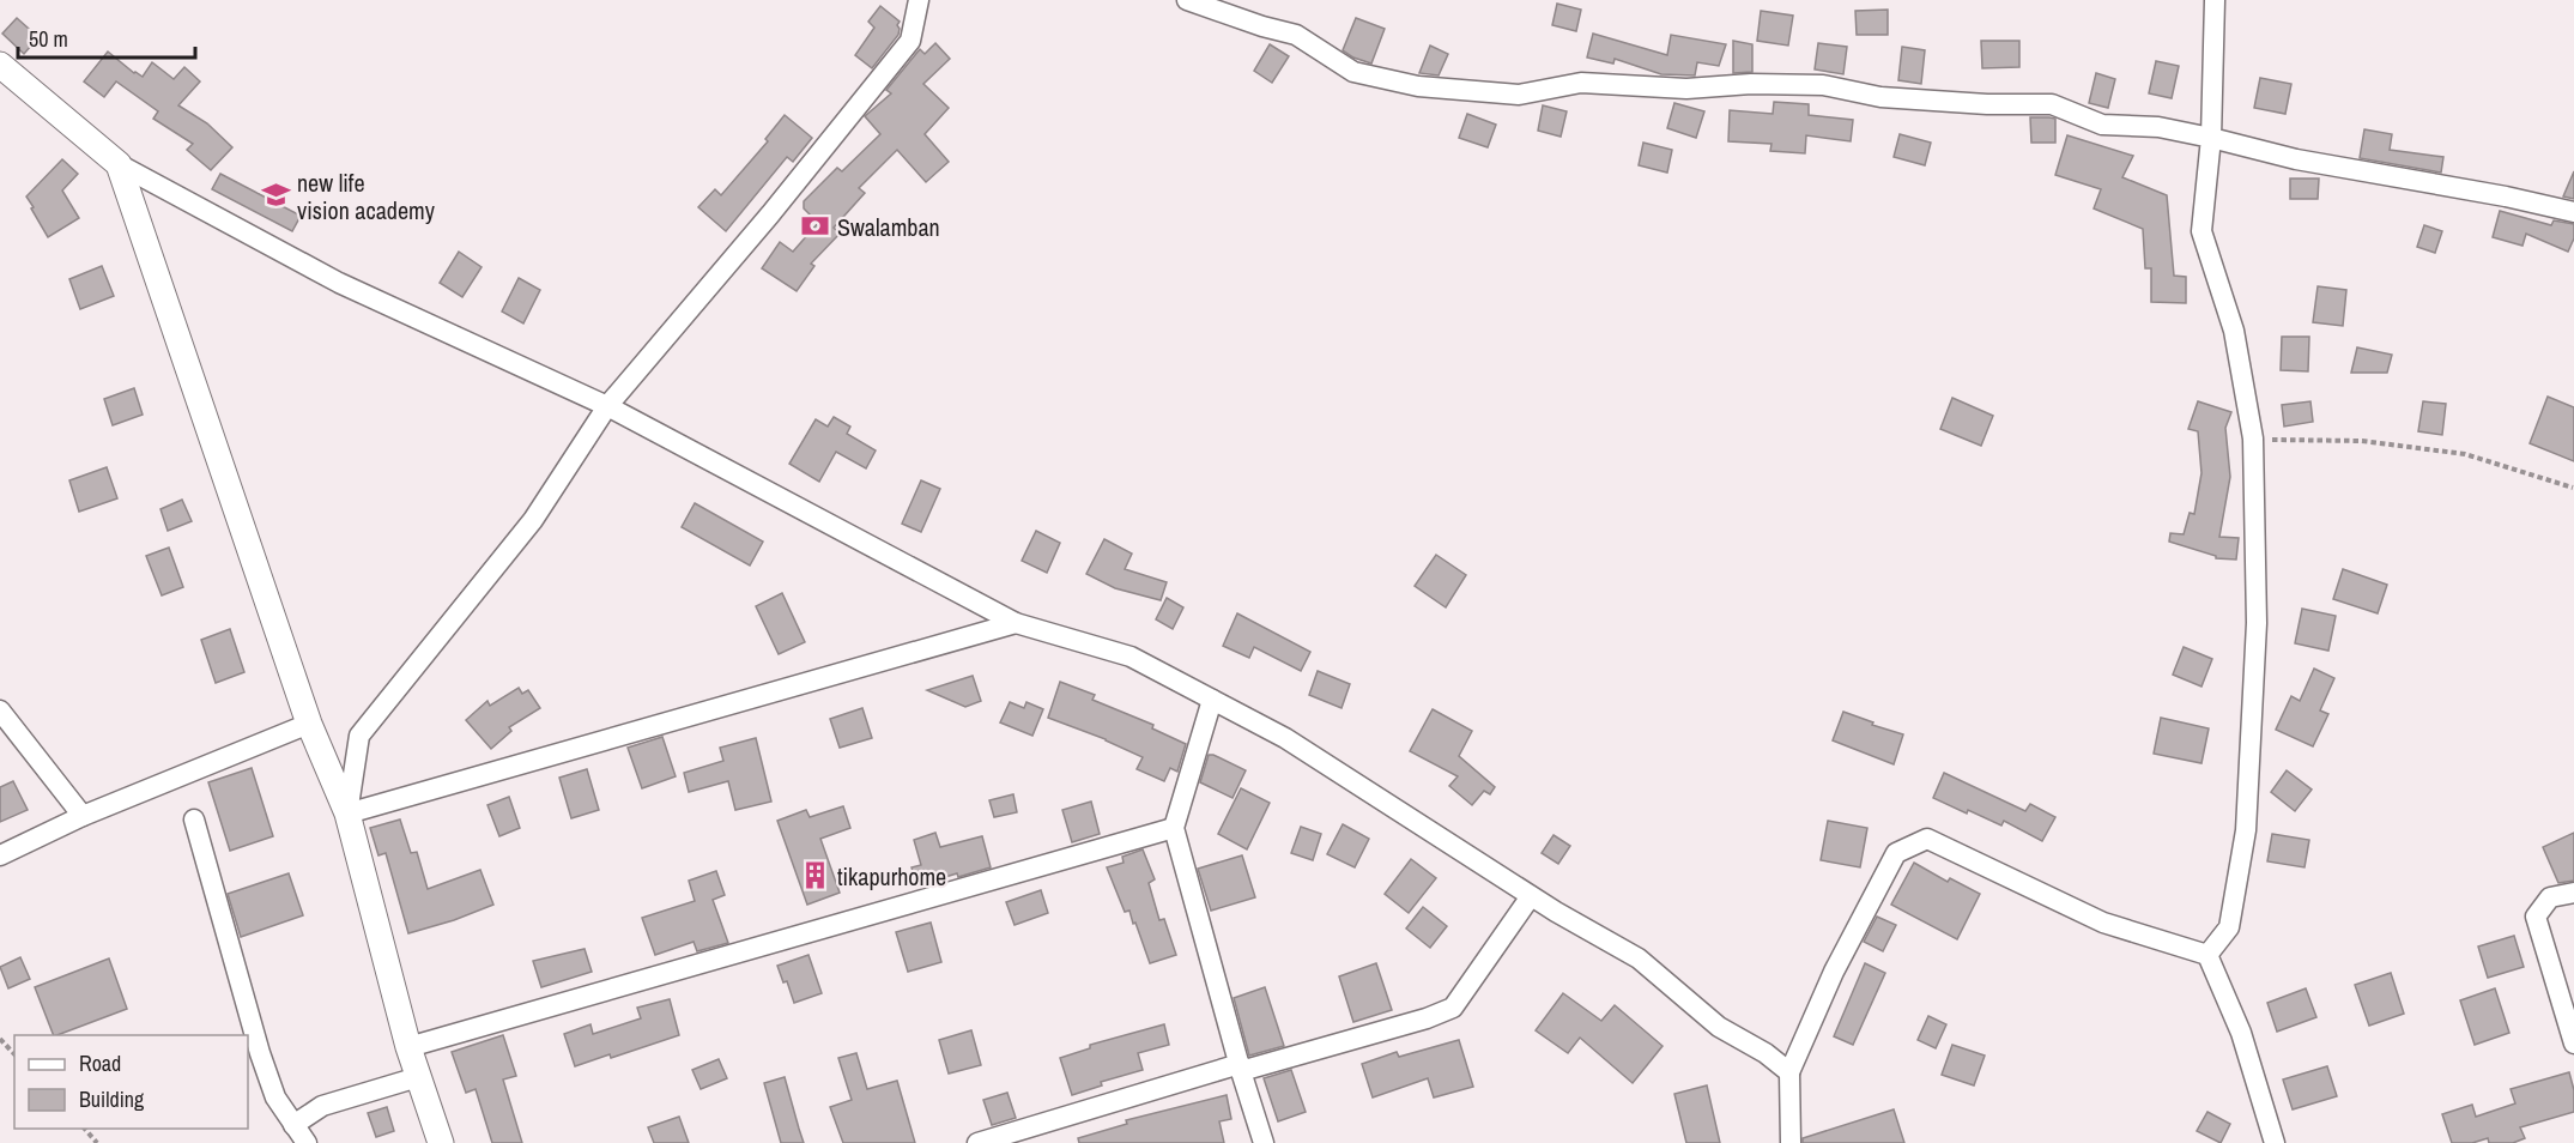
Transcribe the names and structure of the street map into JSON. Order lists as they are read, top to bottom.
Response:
{
  "places": {
    "school or university": ["new life vision academy"],
    "bank": ["Swalamban"],
    "building": ["tikapurhome"]
  },
  "legend": ["Road", "Building"],
  "scale_bar": "50 m"
}
